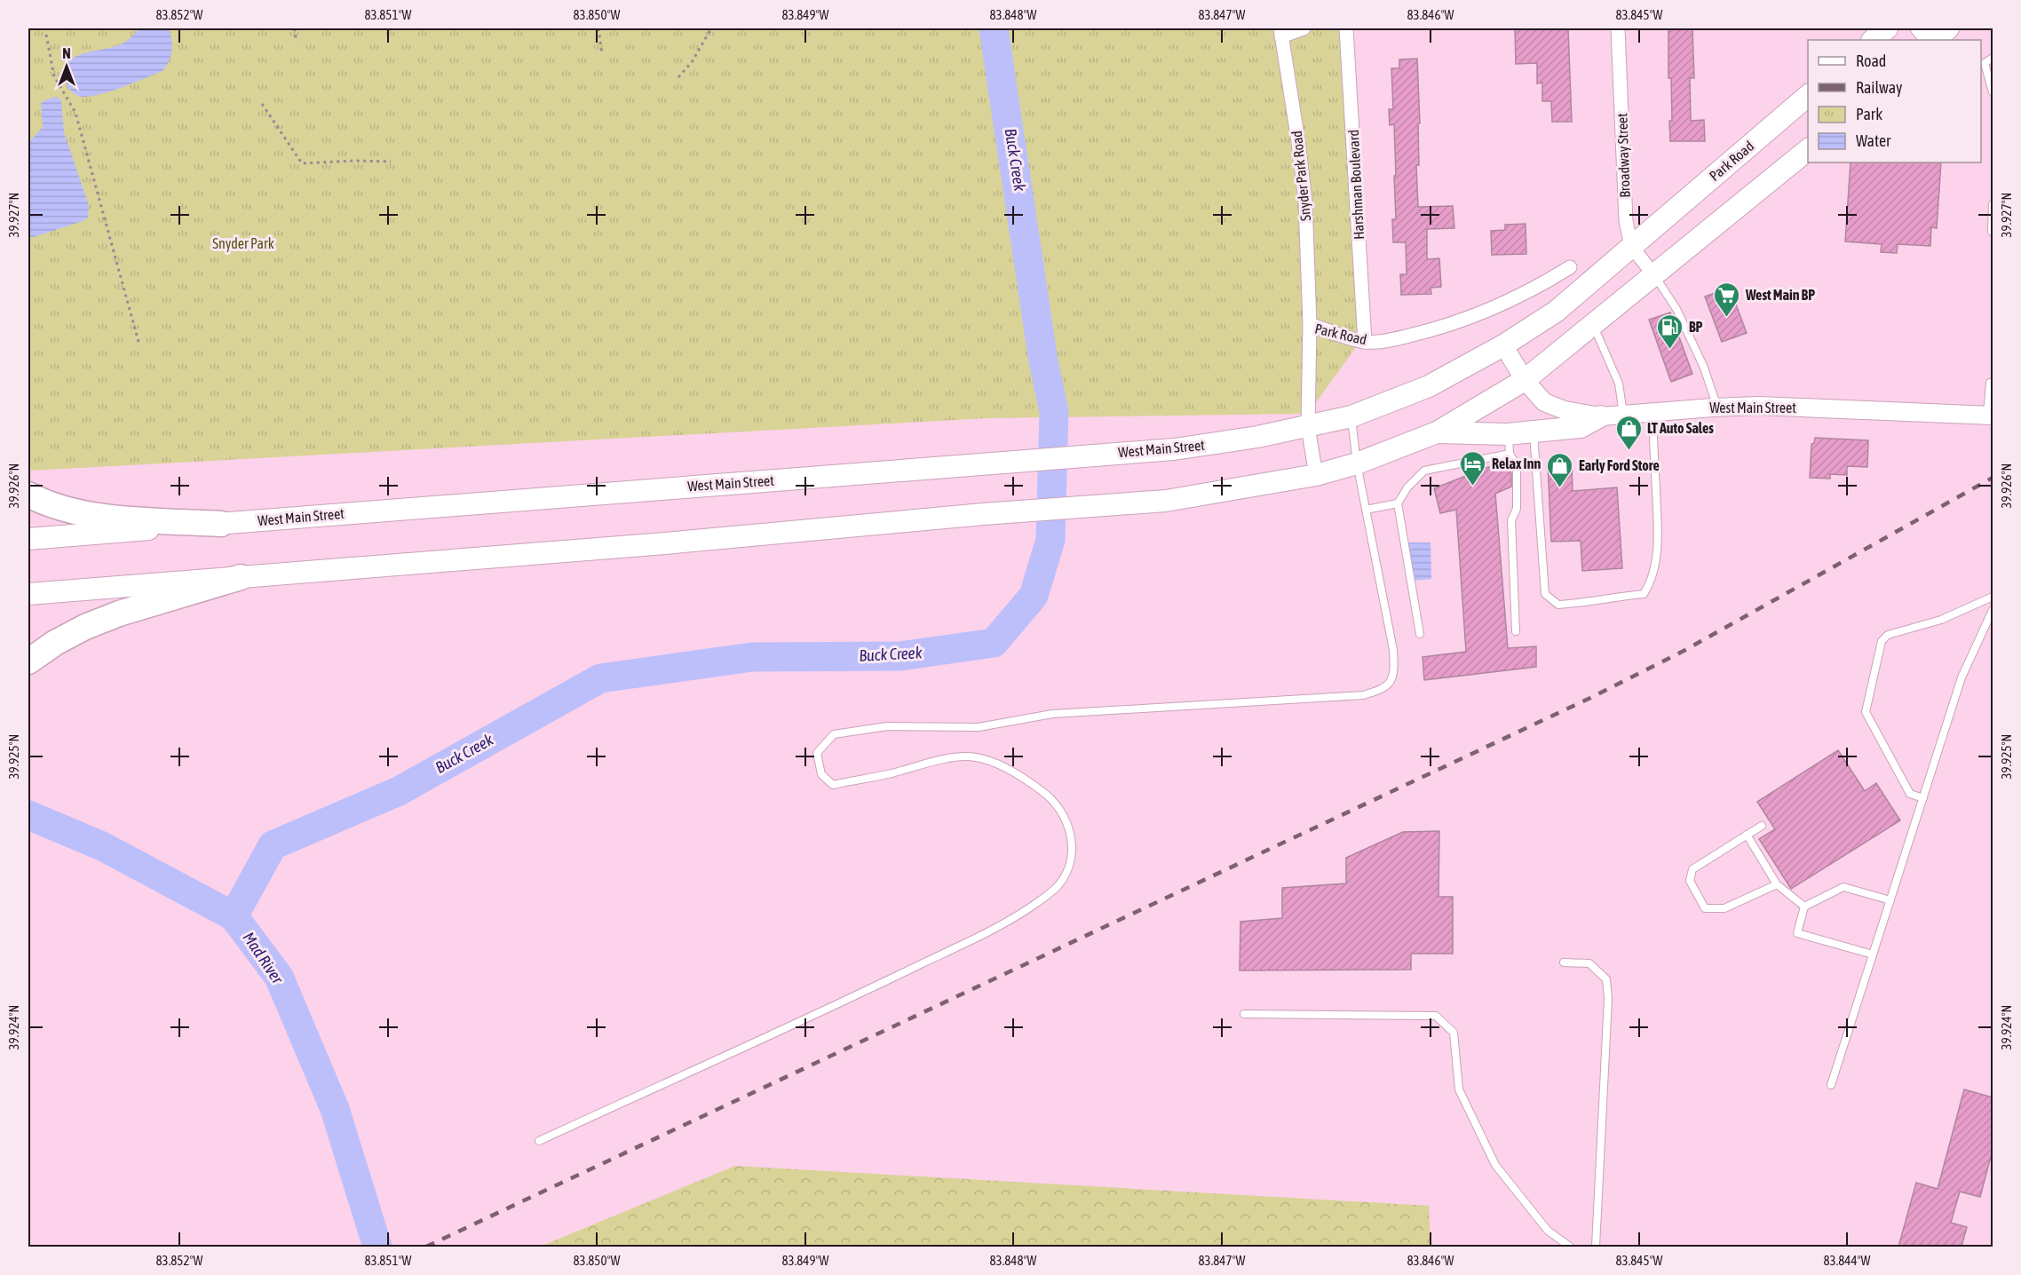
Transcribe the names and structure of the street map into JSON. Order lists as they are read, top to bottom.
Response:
{
  "streets": {
    "main road": ["Park Road", "West Main Street"],
    "street": ["Broadway Street", "Snyder Park Road", "Harshman Boulevard"]
  },
  "crossings": [
    ["Broadway Street", "Park Road"],
    ["Park Road", "Snyder Park Road"],
    ["Park Road", "Harshman Boulevard"],
    ["Park Road", "West Main Street"]
  ],
  "water": ["Buck Creek", "Mad River"],
  "parks": ["Snyder Park"],
  "places": {
    "supermarket": ["West Main BP"],
    "fuel station": ["BP"],
    "shop": ["LT Auto Sales", "Early Ford Store"],
    "hotel": ["Relax Inn"]
  },
  "legend": [
    "Road",
    "Railway",
    "Park",
    "Water"
  ],
  "north": "top",
  "coordinates": [
    "83.852°W",
    "83.851°W",
    "83.850°W",
    "83.849°W",
    "83.848°W",
    "83.847°W",
    "83.846°W",
    "83.845°W",
    "39.927°N",
    "39.926°N",
    "39.925°N",
    "39.924°N",
    "83.844°W"
  ]
}
